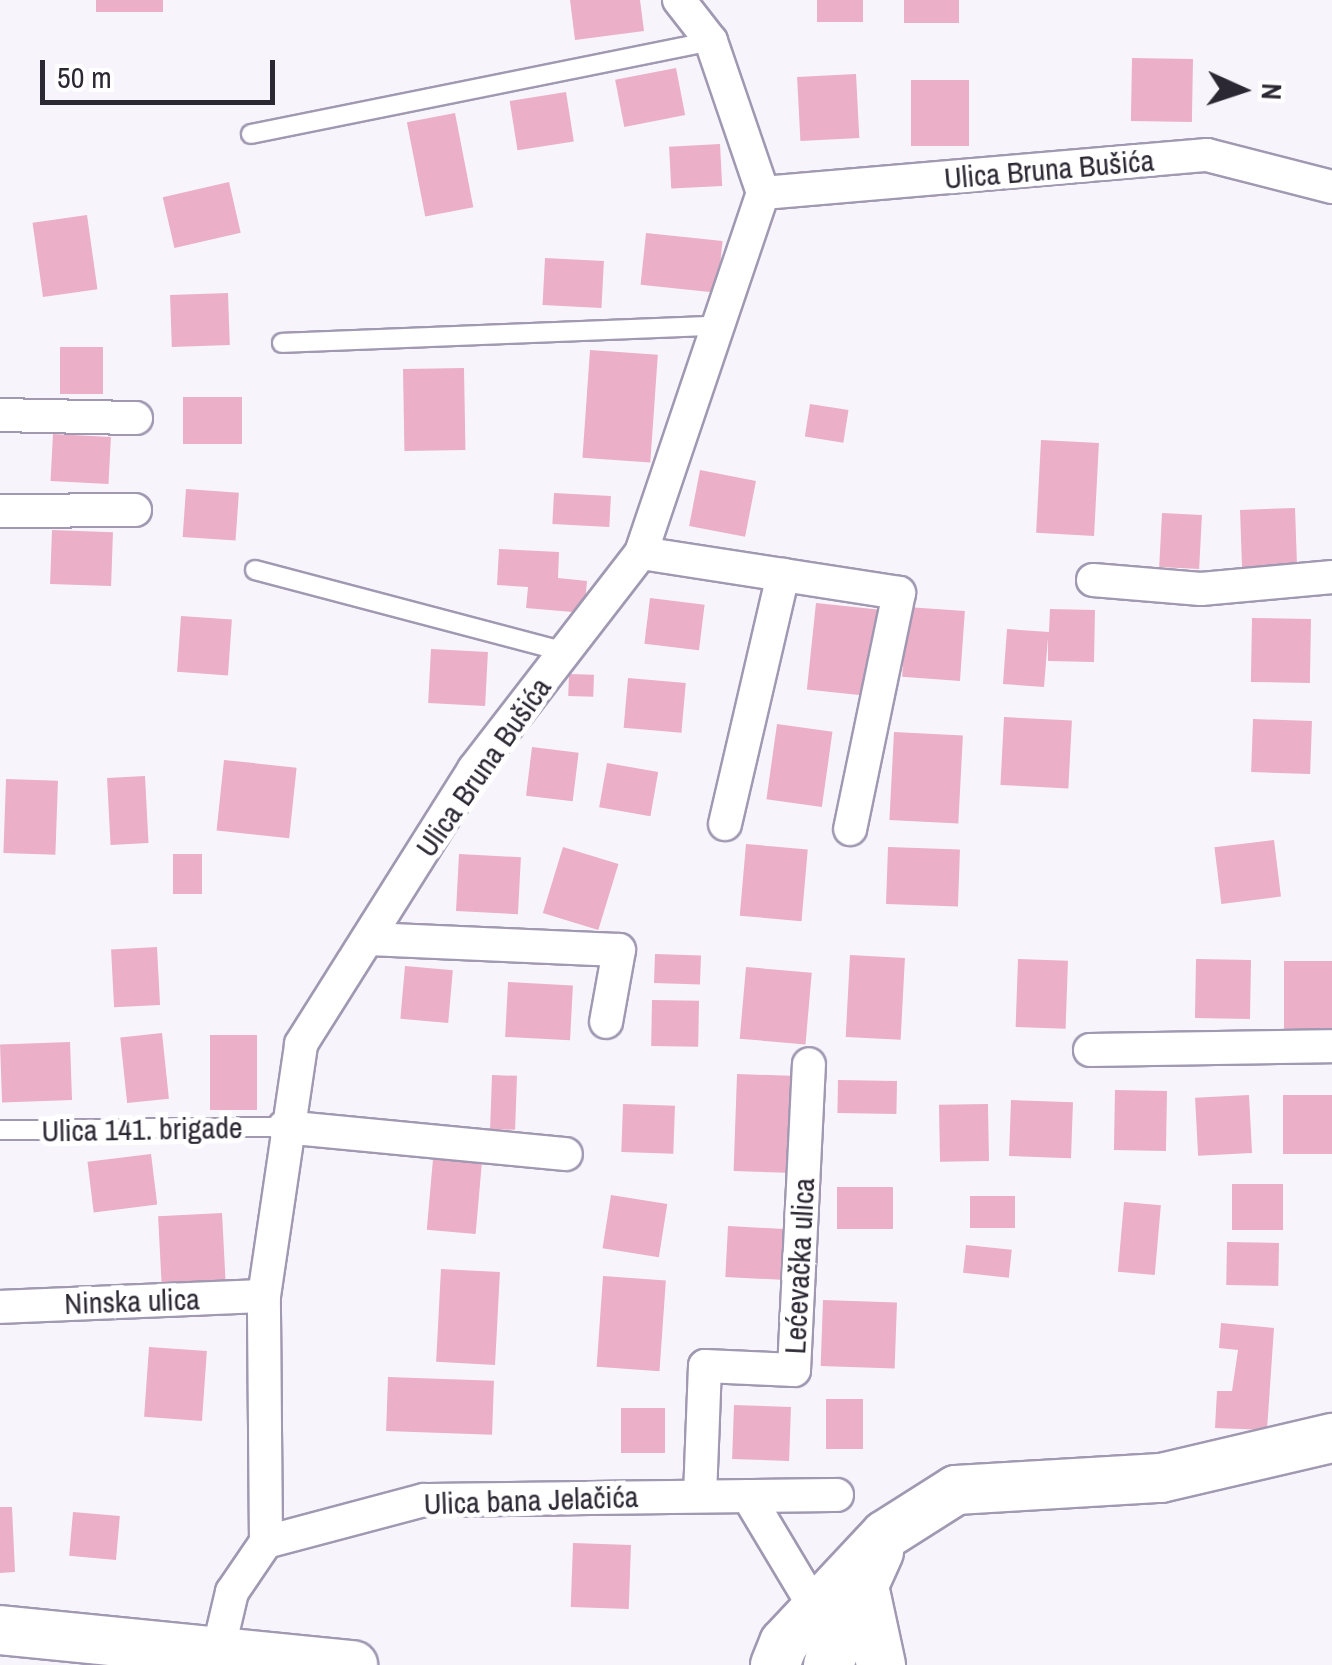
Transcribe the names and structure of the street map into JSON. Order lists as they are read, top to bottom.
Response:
{
  "streets": {
    "street": [
      "Ulica Bruna Bušića",
      "Lećevačka ulica",
      "Ninska ulica",
      "Ulica bana Jelačića"
    ],
    "lane": ["Ulica 141. brigade"]
  },
  "crossings": [
    ["Ulica Bruna Bušića", "Ulica 141. brigade"],
    ["Ulica Bruna Bušića", "Ninska ulica"],
    ["Ulica Bruna Bušića", "Ulica bana Jelačića"],
    ["Lećevačka ulica", "Ulica bana Jelačića"]
  ],
  "scale_bar": "50 m",
  "north": "right"
}
